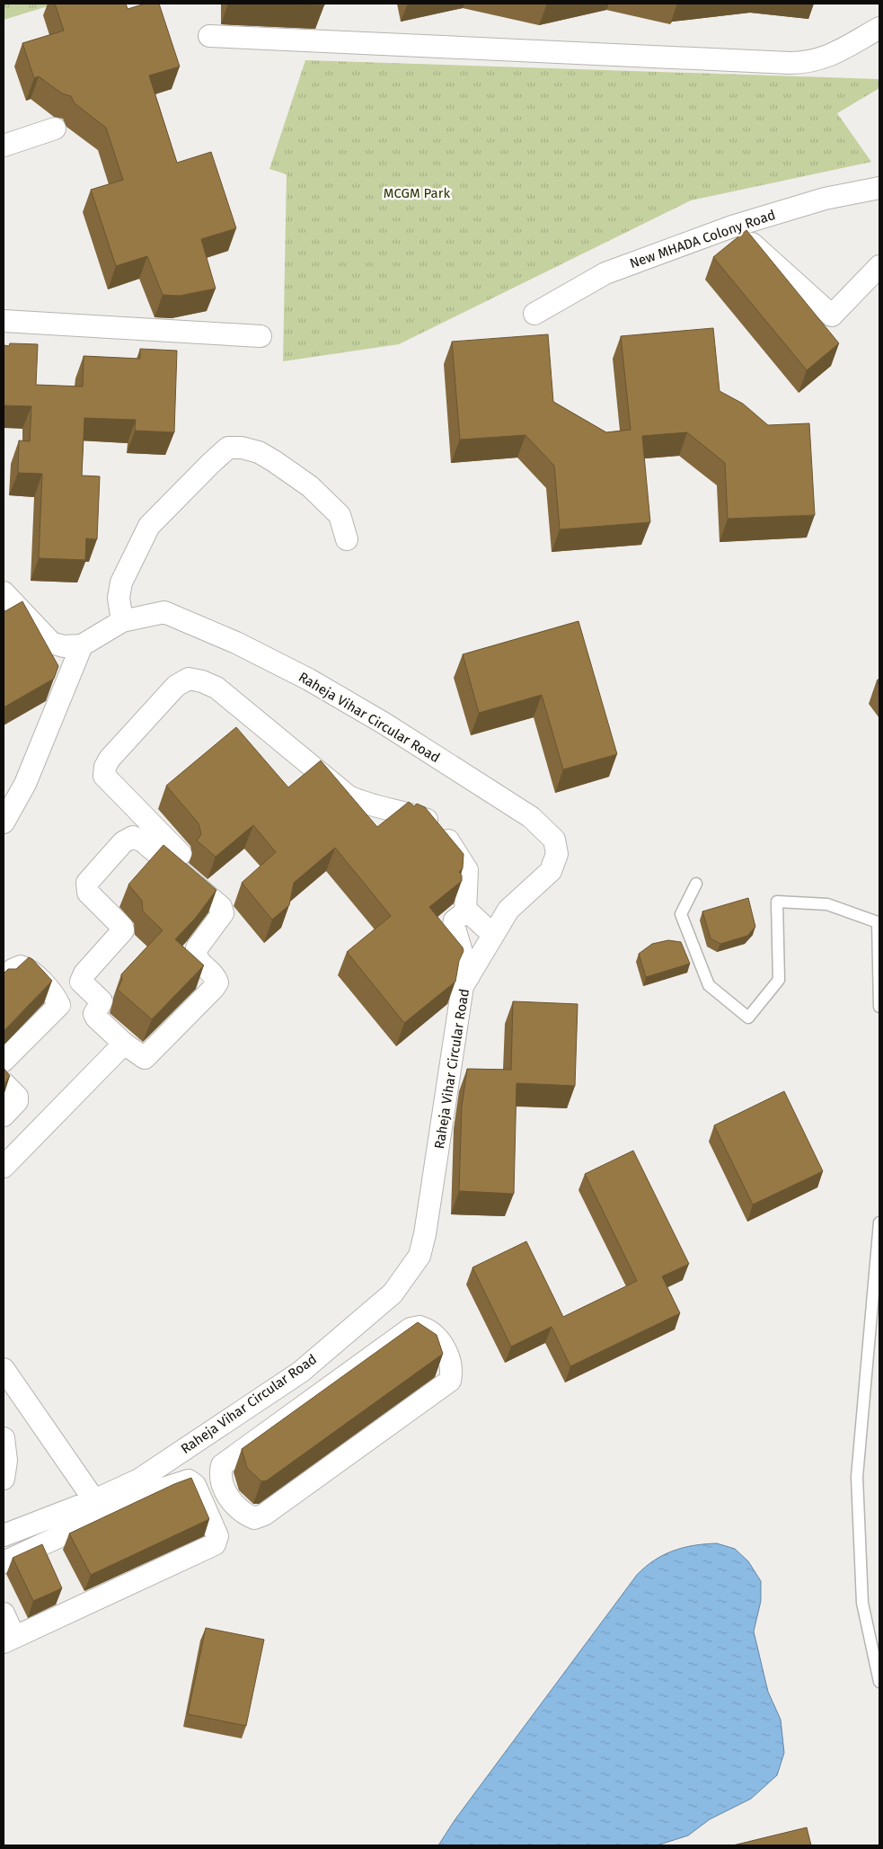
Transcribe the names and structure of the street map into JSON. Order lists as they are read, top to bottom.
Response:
{
  "streets": {
    "street": ["New MHADA Colony Road", "Raheja Vihar Circular Road"]
  },
  "parks": ["MCGM Park"]
}
